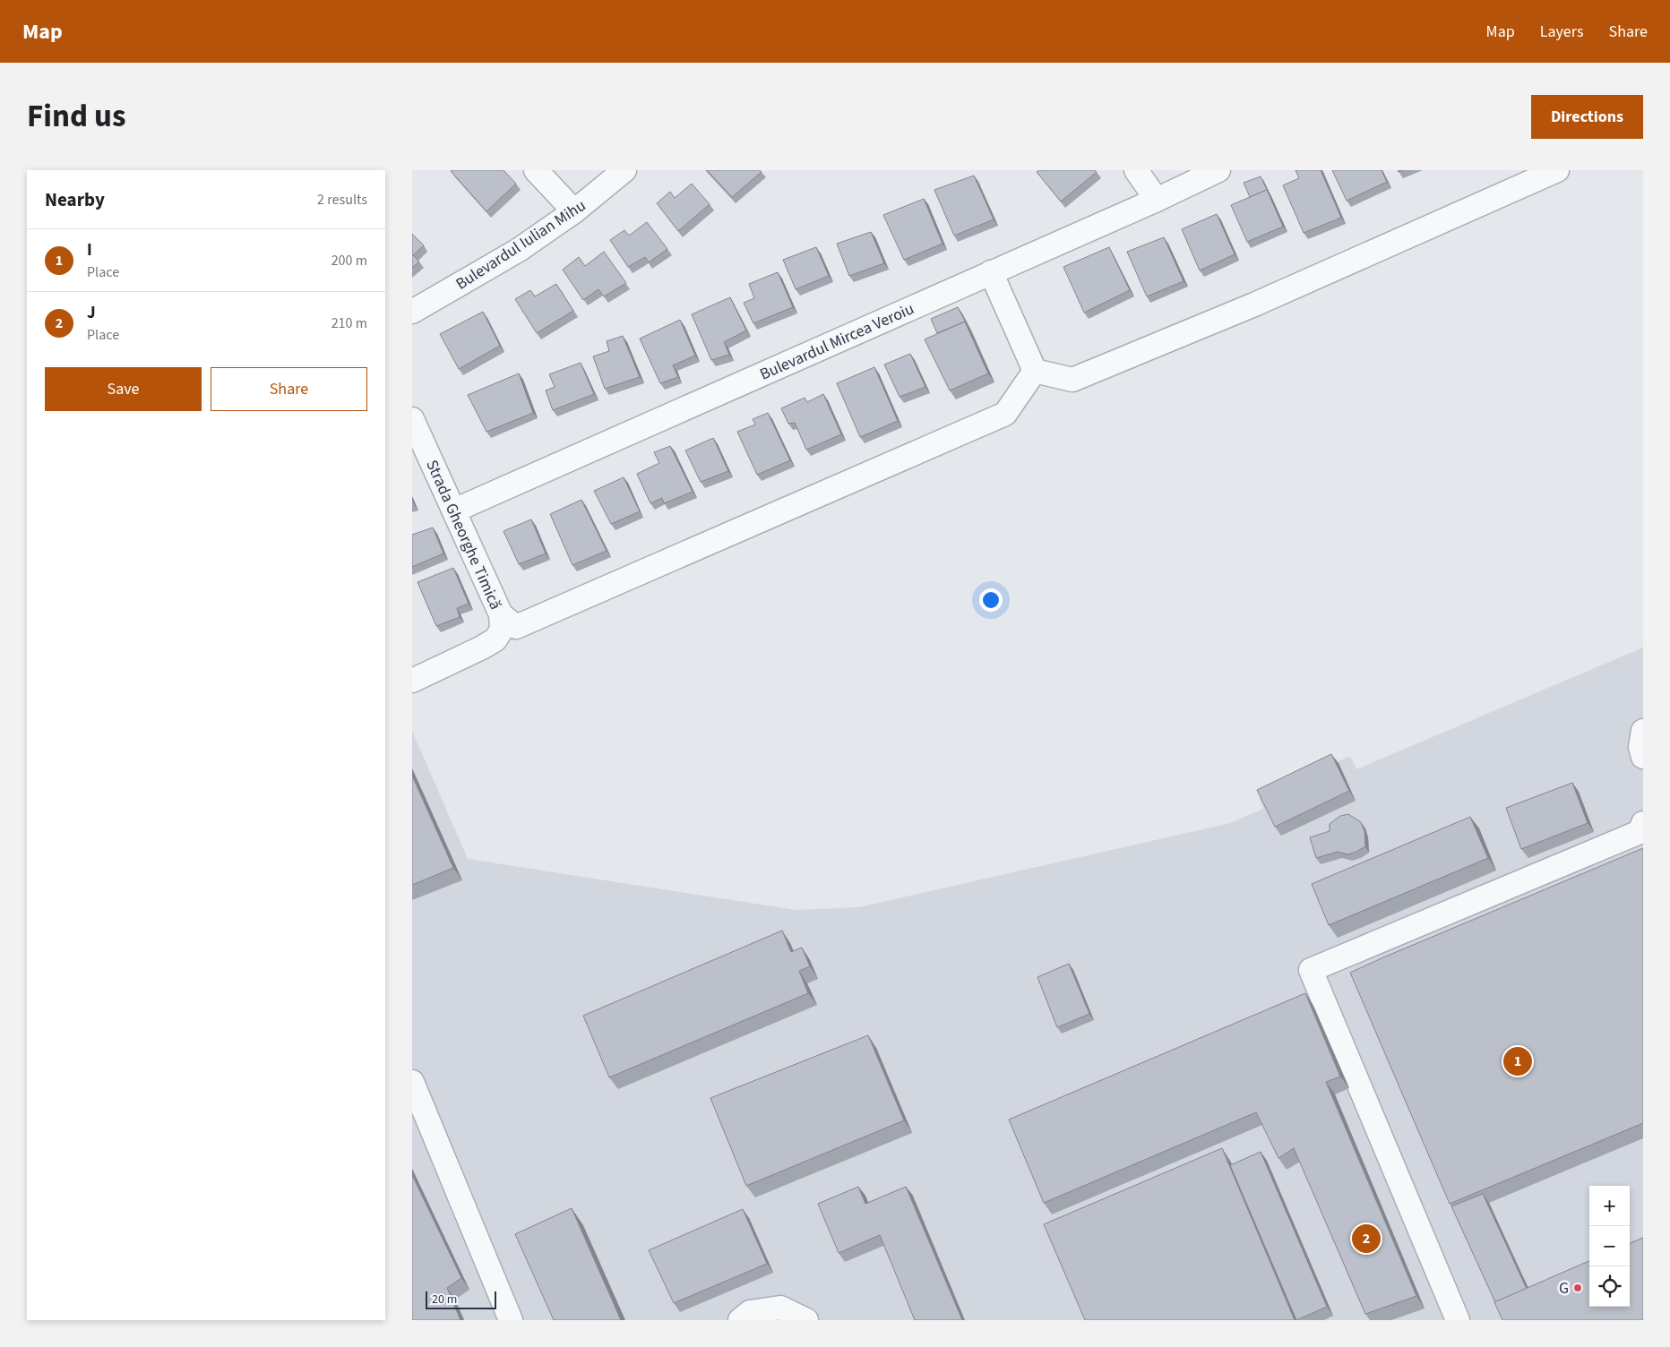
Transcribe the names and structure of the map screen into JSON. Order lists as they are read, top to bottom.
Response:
{
  "streets": {
    "street": ["Bulevardul Iulian Mihu", "Bulevardul Mircea Veroiu", "Strada Gheorghe Timică"]
  },
  "crossings": [
    ["Bulevardul Mircea Veroiu", "Strada Gheorghe Timică"]
  ],
  "places": ["G"],
  "scale_bar": "20 m",
  "page": {
    "header": "Map",
    "nav": ["Map", "Layers", "Share"],
    "title": "Find us",
    "buttons": [
      "Directions",
      ["Save", "Share"]
    ],
    "heading": ["Nearby", "2 results"],
    "list": [
      {
        "mark": "1",
        "name": "I",
        "note": "Place",
        "value": "200 m"
      },
      {
        "mark": "2",
        "name": "J",
        "note": "Place",
        "value": "210 m"
      }
    ],
    "pins": ["1", "2"],
    "map_buttons": ["+", "−"],
    "scale": "20 m"
  }
}
